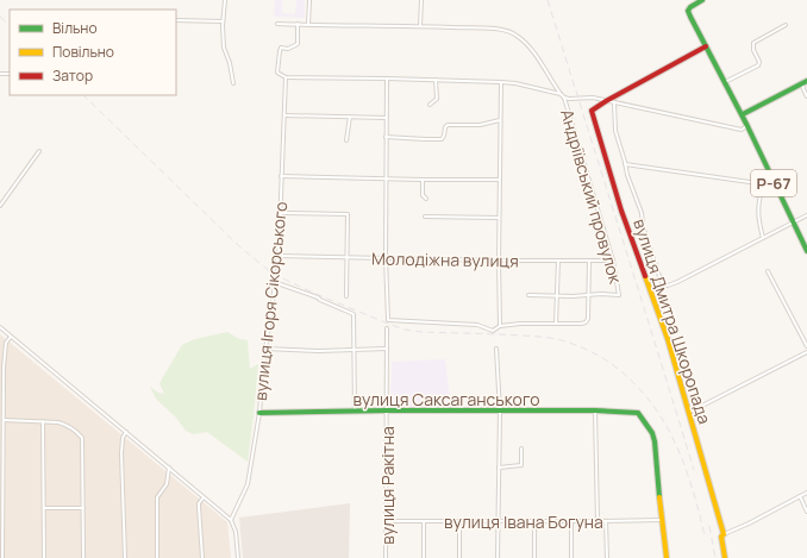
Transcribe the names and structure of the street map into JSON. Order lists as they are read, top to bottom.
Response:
{
  "streets": {
    "street": [
      "Р-67",
      "Андріївський провулок",
      "Молодіжна вулиця",
      "вулиця Ігоря Сікорського",
      "вулиця Дмитра Шкоропада",
      "вулиця Саксаганського",
      "вулиця Ракітна",
      "вулиця Івана Богуна"
    ]
  },
  "crossings": [
    ["Андріївський провулок", "Молодіжна вулиця"],
    ["Молодіжна вулиця", "вулиця Ігоря Сікорського"],
    ["вулиця Ігоря Сікорського", "вулиця Саксаганського"],
    ["вулиця Саксаганського", "вулиця Ракітна"],
    ["вулиця Саксаганського", "вулиця Івана Богуна"],
    ["вулиця Ракітна", "вулиця Івана Богуна"]
  ],
  "legend": ["Вільно", "Повільно", "Затор"]
}
